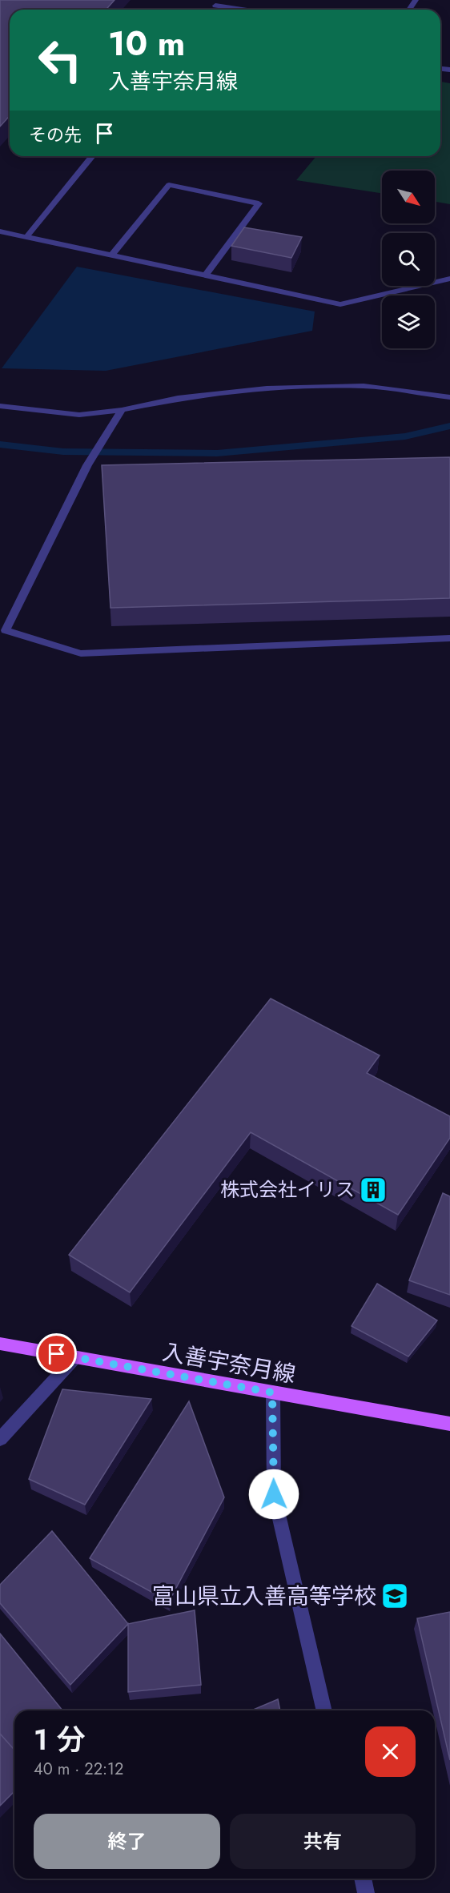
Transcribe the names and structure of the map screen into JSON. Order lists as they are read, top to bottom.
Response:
{
  "streets": {
    "main road": ["入善宇奈月線"]
  },
  "places": {
    "building": ["株式会社イリス"],
    "school or university": ["富山県立入善高等学校"]
  },
  "north": "bottom right",
  "page": {
    "turn": ["10 m", "入善宇奈月線"],
    "then": "その先",
    "heading": ["1 分", "40 m · 22:12"],
    "buttons": ["終了", "共有"]
  }
}
